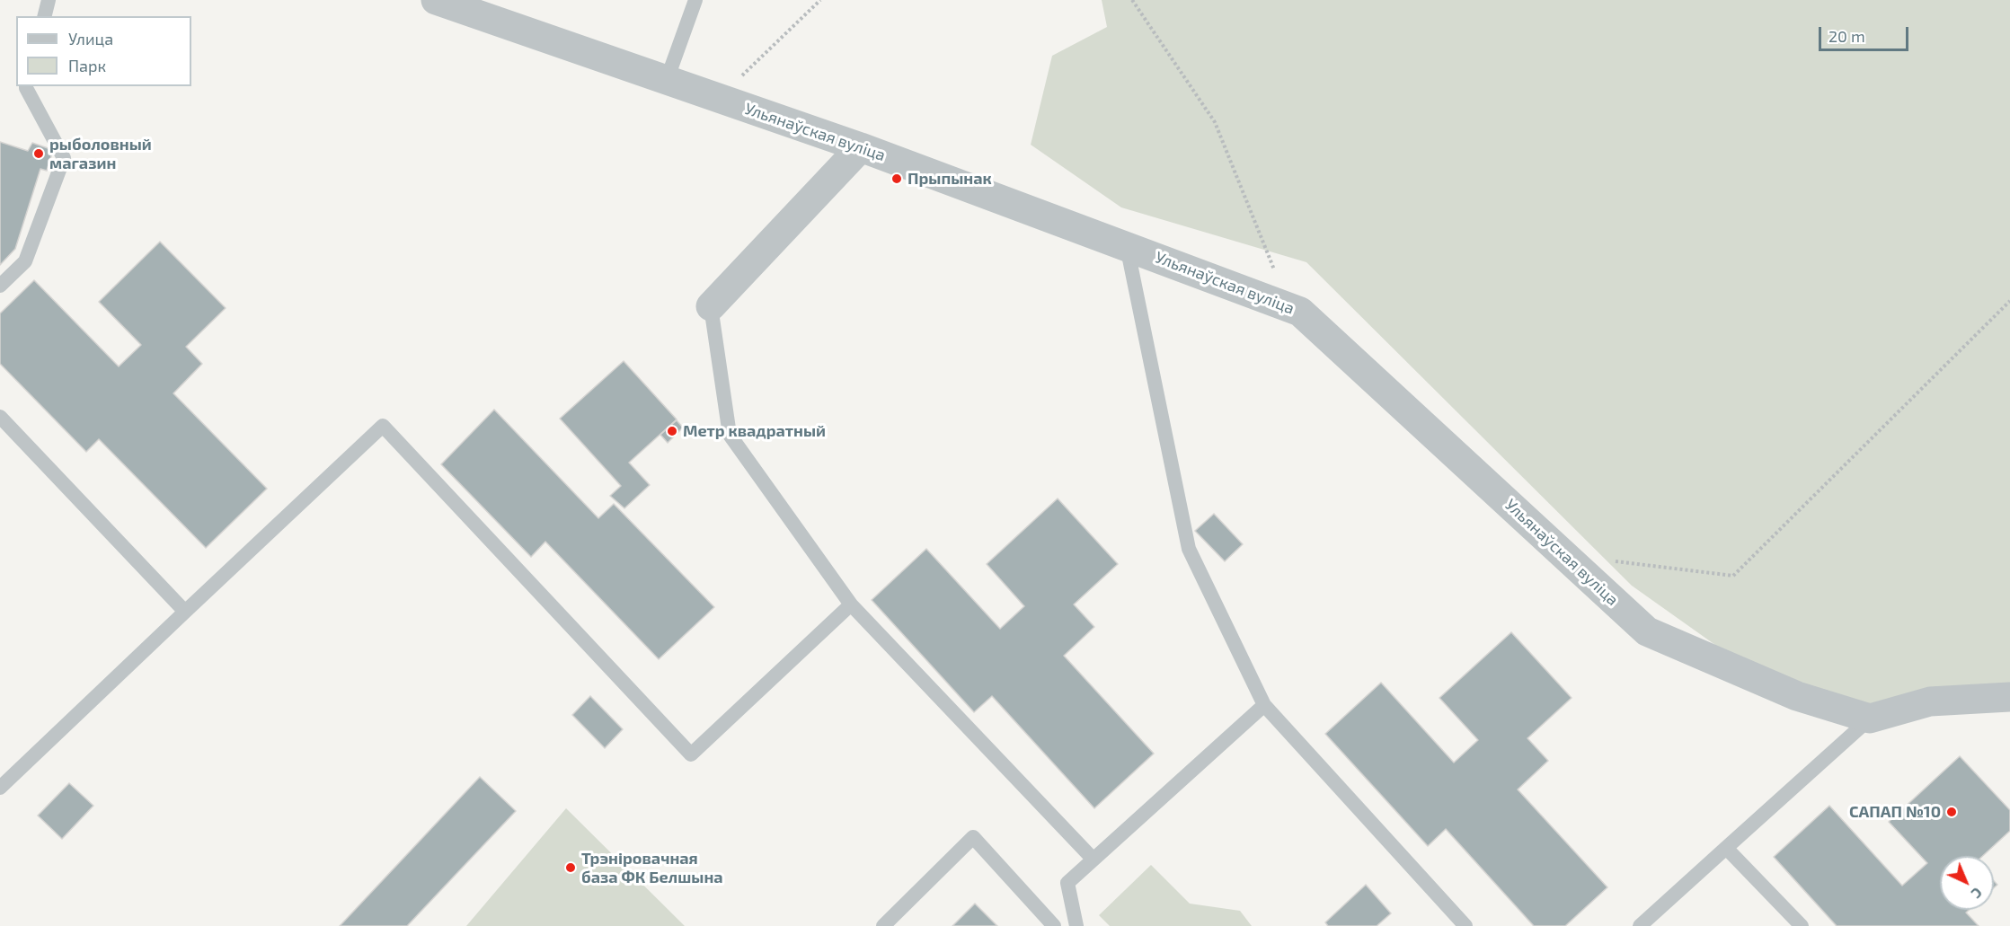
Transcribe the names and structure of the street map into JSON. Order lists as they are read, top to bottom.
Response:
{
  "streets": {
    "street": ["Ульянаўская вуліца"]
  },
  "places": [
    "рыболовный магазин",
    "Прыпынак",
    "Метр квадратный",
    "САПАП №10",
    "Трэніровачная база ФК Белшына"
  ],
  "legend": ["Улица", "Парк"],
  "scale_bar": "20 m",
  "north": "bottom right"
}
